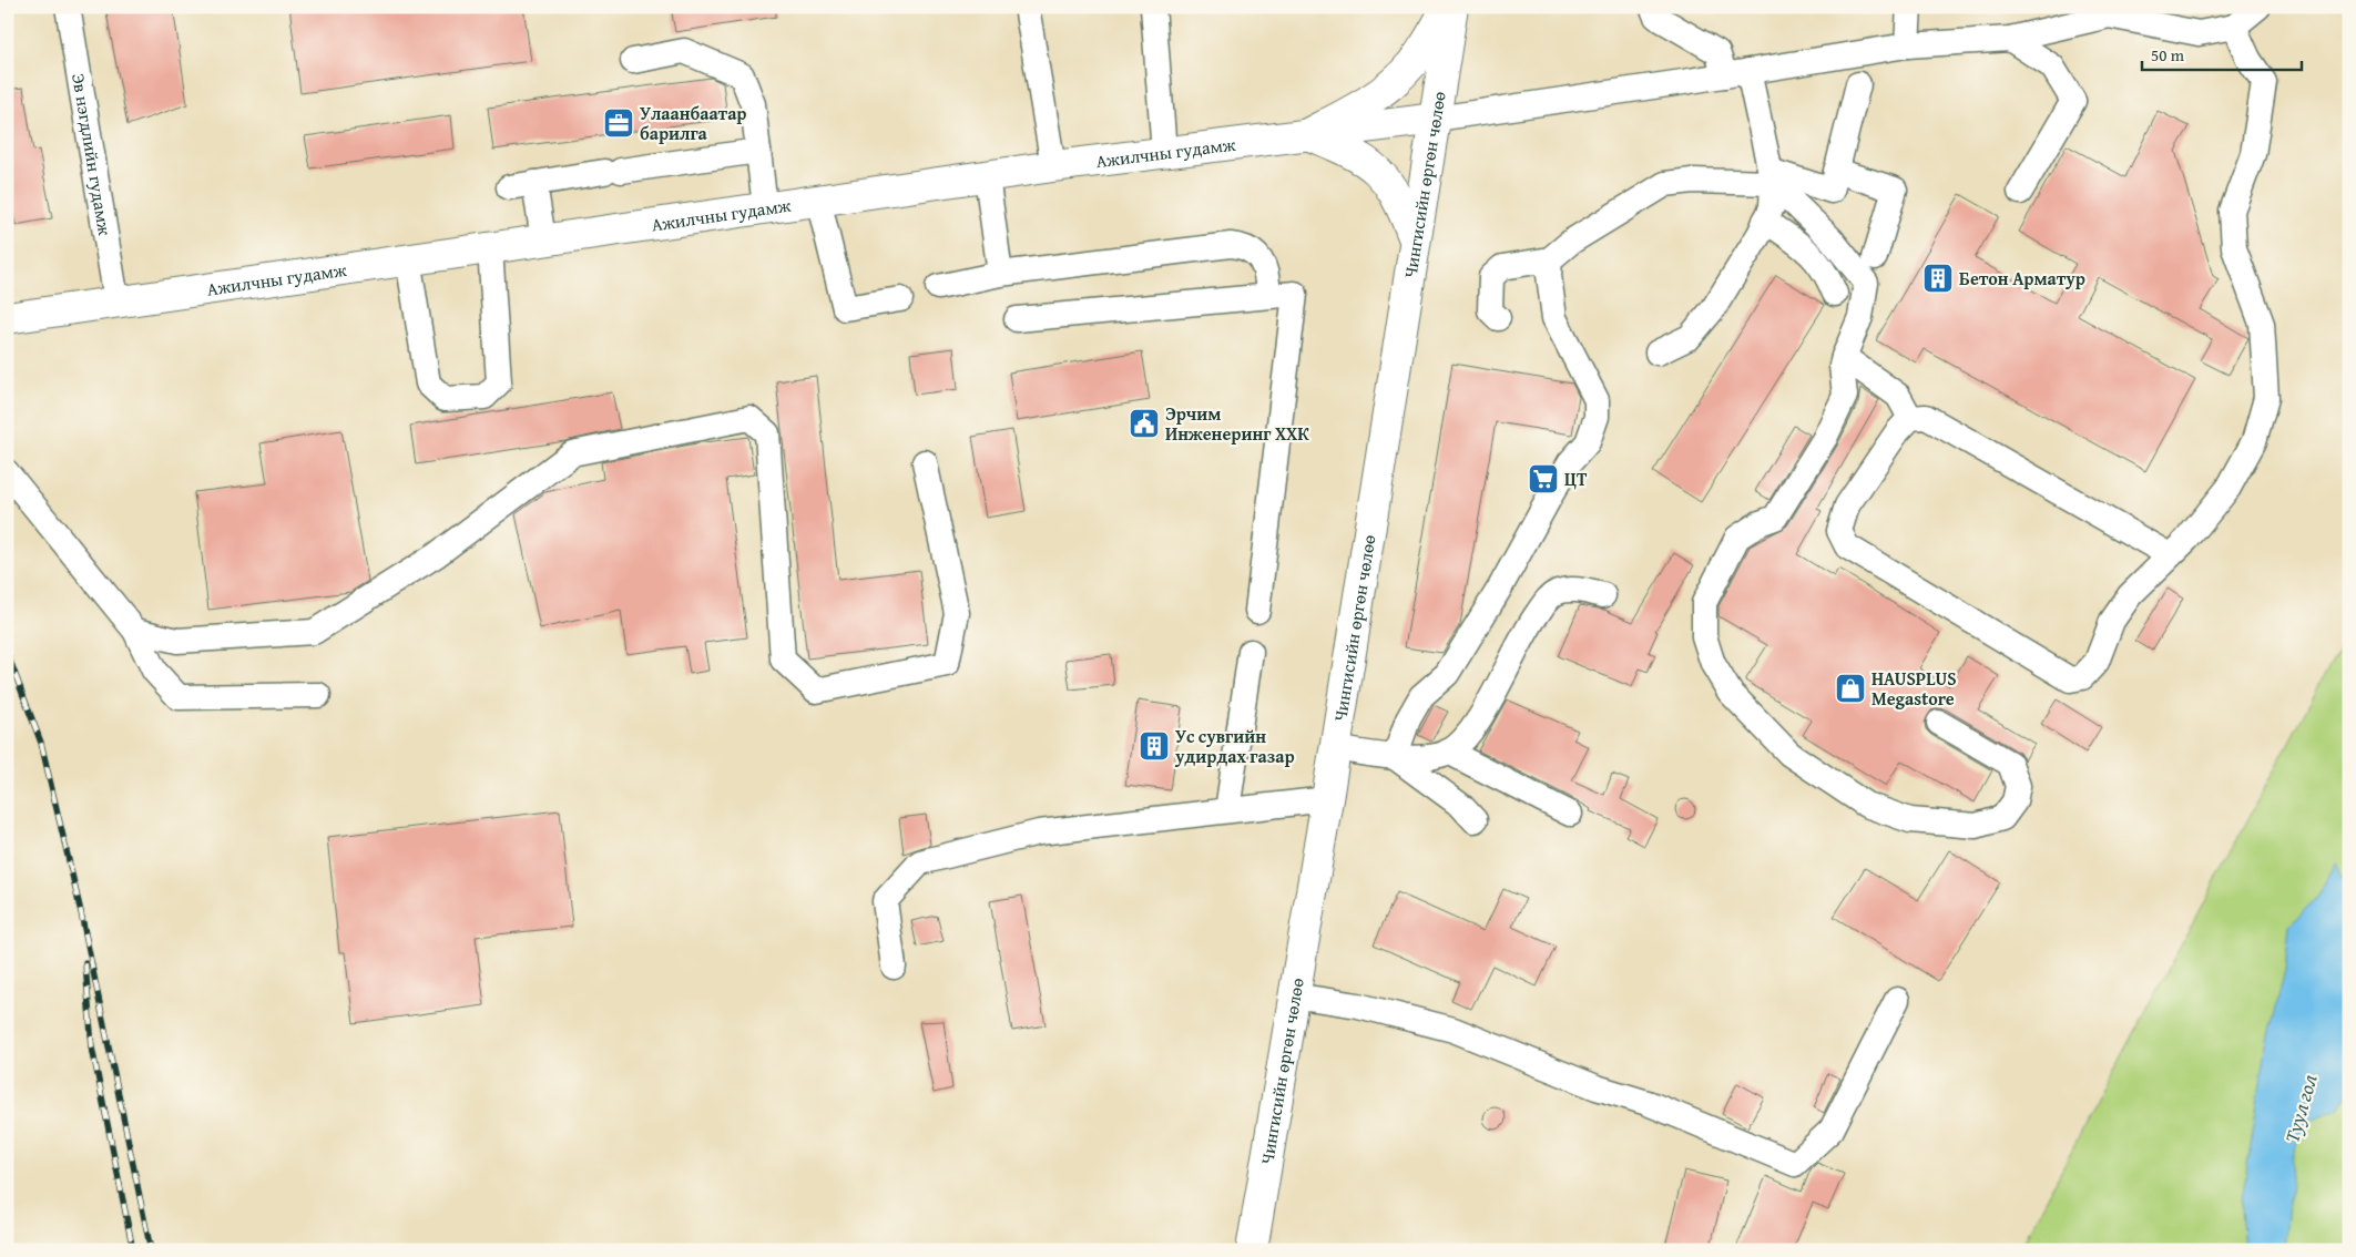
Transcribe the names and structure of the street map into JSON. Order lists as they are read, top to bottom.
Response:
{
  "streets": {
    "main road": ["Ажилчны гудамж", "Чингисийн өргөн чөлөө"],
    "street": ["Эв нэгдлийн гудамж"]
  },
  "crossings": [
    ["Ажилчны гудамж", "Эв нэгдлийн гудамж"],
    ["Ажилчны гудамж", "Чингисийн өргөн чөлөө"]
  ],
  "water": ["Туул гол"],
  "places": {
    "office": ["Улаанбаатар барилга"],
    "building": ["Бетон Арматур", "Ус сувгийн удирдах газар"],
    "public building": ["Эрчим Инженеринг ХХК"],
    "supermarket": ["ЦТ"],
    "shop": ["HAUSPLUS Megastore"]
  },
  "scale_bar": "50 m"
}
